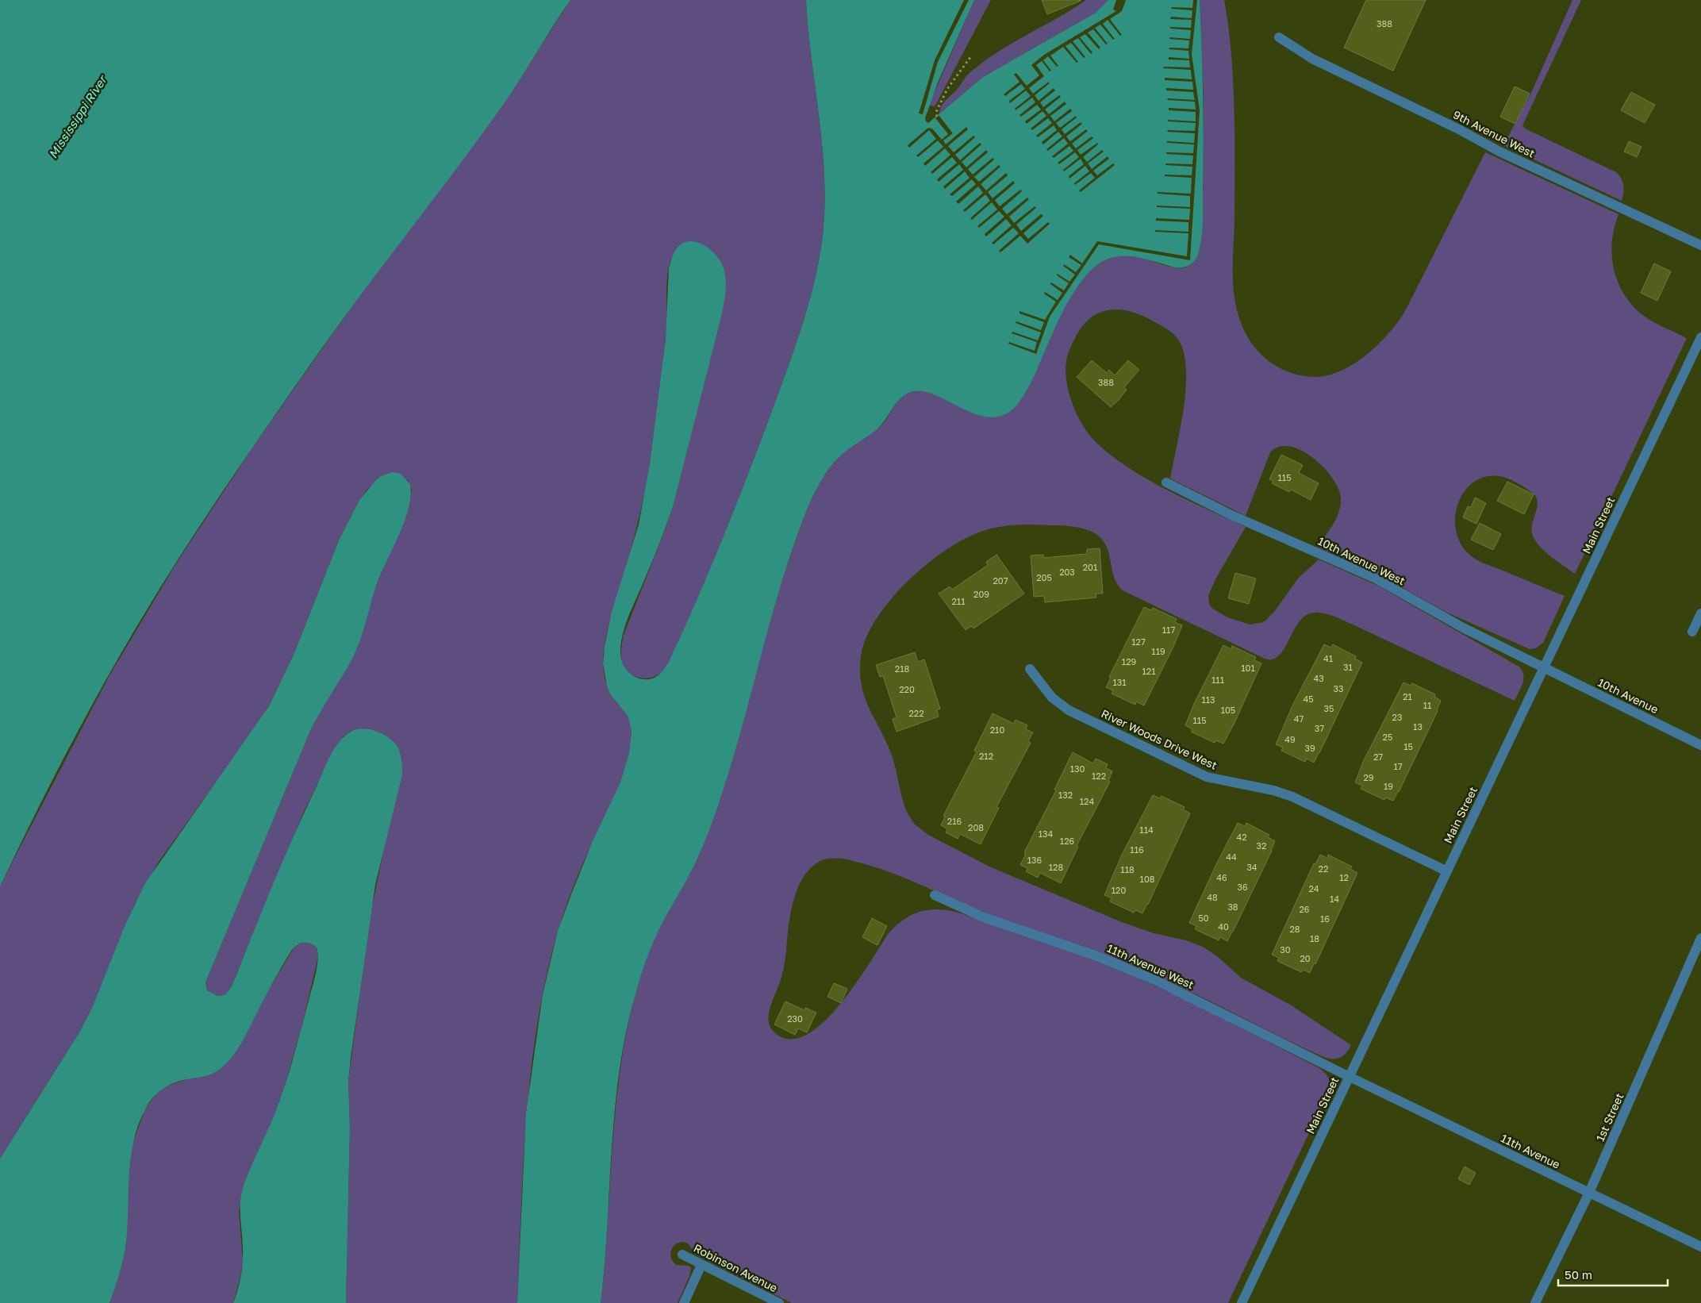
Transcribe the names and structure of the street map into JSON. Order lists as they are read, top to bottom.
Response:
{
  "streets": {
    "street": [
      "9th Avenue West",
      "Main Street",
      "10th Avenue West",
      "10th Avenue",
      "River Woods Drive West",
      "11th Avenue West",
      "1st Street",
      "11th Avenue",
      "Robinson Avenue"
    ]
  },
  "crossings": [
    ["Main Street", "10th Avenue West"],
    ["Main Street", "10th Avenue"],
    ["Main Street", "River Woods Drive West"],
    ["Main Street", "11th Avenue West"],
    ["Main Street", "11th Avenue"],
    ["10th Avenue West", "10th Avenue"],
    ["11th Avenue West", "11th Avenue"],
    ["1st Street", "11th Avenue"]
  ],
  "water": ["Mississippi River"],
  "house_numbers": [
    "388",
    "388",
    "115",
    "201",
    "203",
    "205",
    "207",
    "209",
    "211",
    "117",
    "127",
    "119",
    "41",
    "129",
    "31",
    "101",
    "218",
    "121",
    "43",
    "111",
    "131",
    "33",
    "220",
    "21",
    "45",
    "113",
    "11",
    "35",
    "105",
    "222",
    "23",
    "47",
    "115",
    "13",
    "37",
    "210",
    "25",
    "49",
    "15",
    "39",
    "212",
    "27",
    "17",
    "130",
    "122",
    "29",
    "19",
    "132",
    "124",
    "216",
    "208",
    "114",
    "134",
    "42",
    "126",
    "32",
    "116",
    "44",
    "136",
    "128",
    "34",
    "22",
    "118",
    "46",
    "12",
    "108",
    "36",
    "24",
    "120",
    "48",
    "14",
    "38",
    "26",
    "50",
    "16",
    "40",
    "28",
    "18",
    "30",
    "20",
    "230"
  ],
  "scale_bar": "50 m"
}
